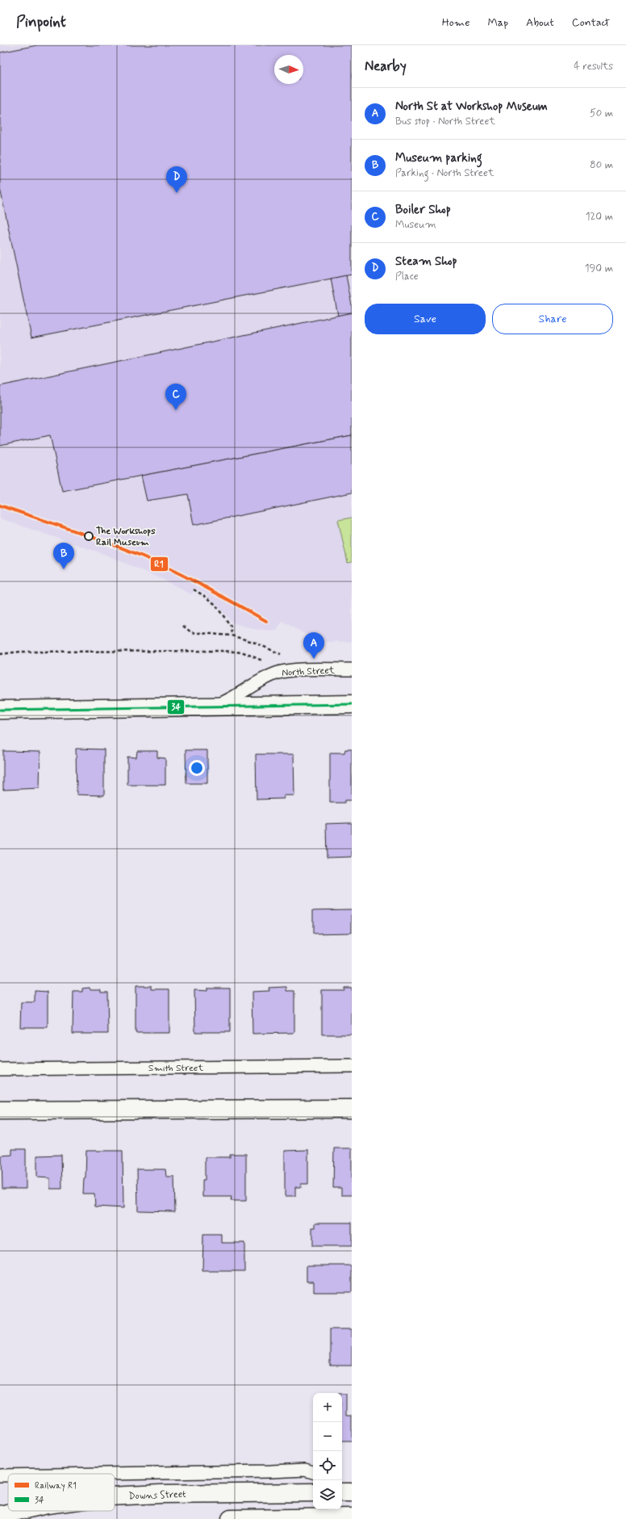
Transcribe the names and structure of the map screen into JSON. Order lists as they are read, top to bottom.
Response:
{
  "streets": {
    "street": ["North Street", "Downs Street"],
    "lane": ["Smith Street"]
  },
  "places": ["The Workshops Rail Museum"],
  "lines": ["rail line R1", "transit line 34"],
  "legend": ["Railway R1", "34"],
  "north": "right",
  "page": {
    "header": "Pinpoint",
    "nav": [
      "Home",
      "Map",
      "About",
      "Contact"
    ],
    "heading": ["Nearby", "4 results"],
    "list": [
      {
        "mark": "A",
        "name": "North St at Workshop Museum",
        "note": "Bus stop · North Street",
        "value": "50 m"
      },
      {
        "mark": "B",
        "name": "Museum parking",
        "note": "Parking · North Street",
        "value": "80 m"
      },
      {
        "mark": "C",
        "name": "Boiler Shop",
        "note": "Museum",
        "value": "120 m"
      },
      {
        "mark": "D",
        "name": "Steam Shop",
        "note": "Place",
        "value": "190 m"
      }
    ],
    "pins": [
      "D",
      "C",
      "B",
      "A"
    ],
    "buttons": ["Save", "Share"],
    "map_buttons": ["+", "−"]
  }
}
